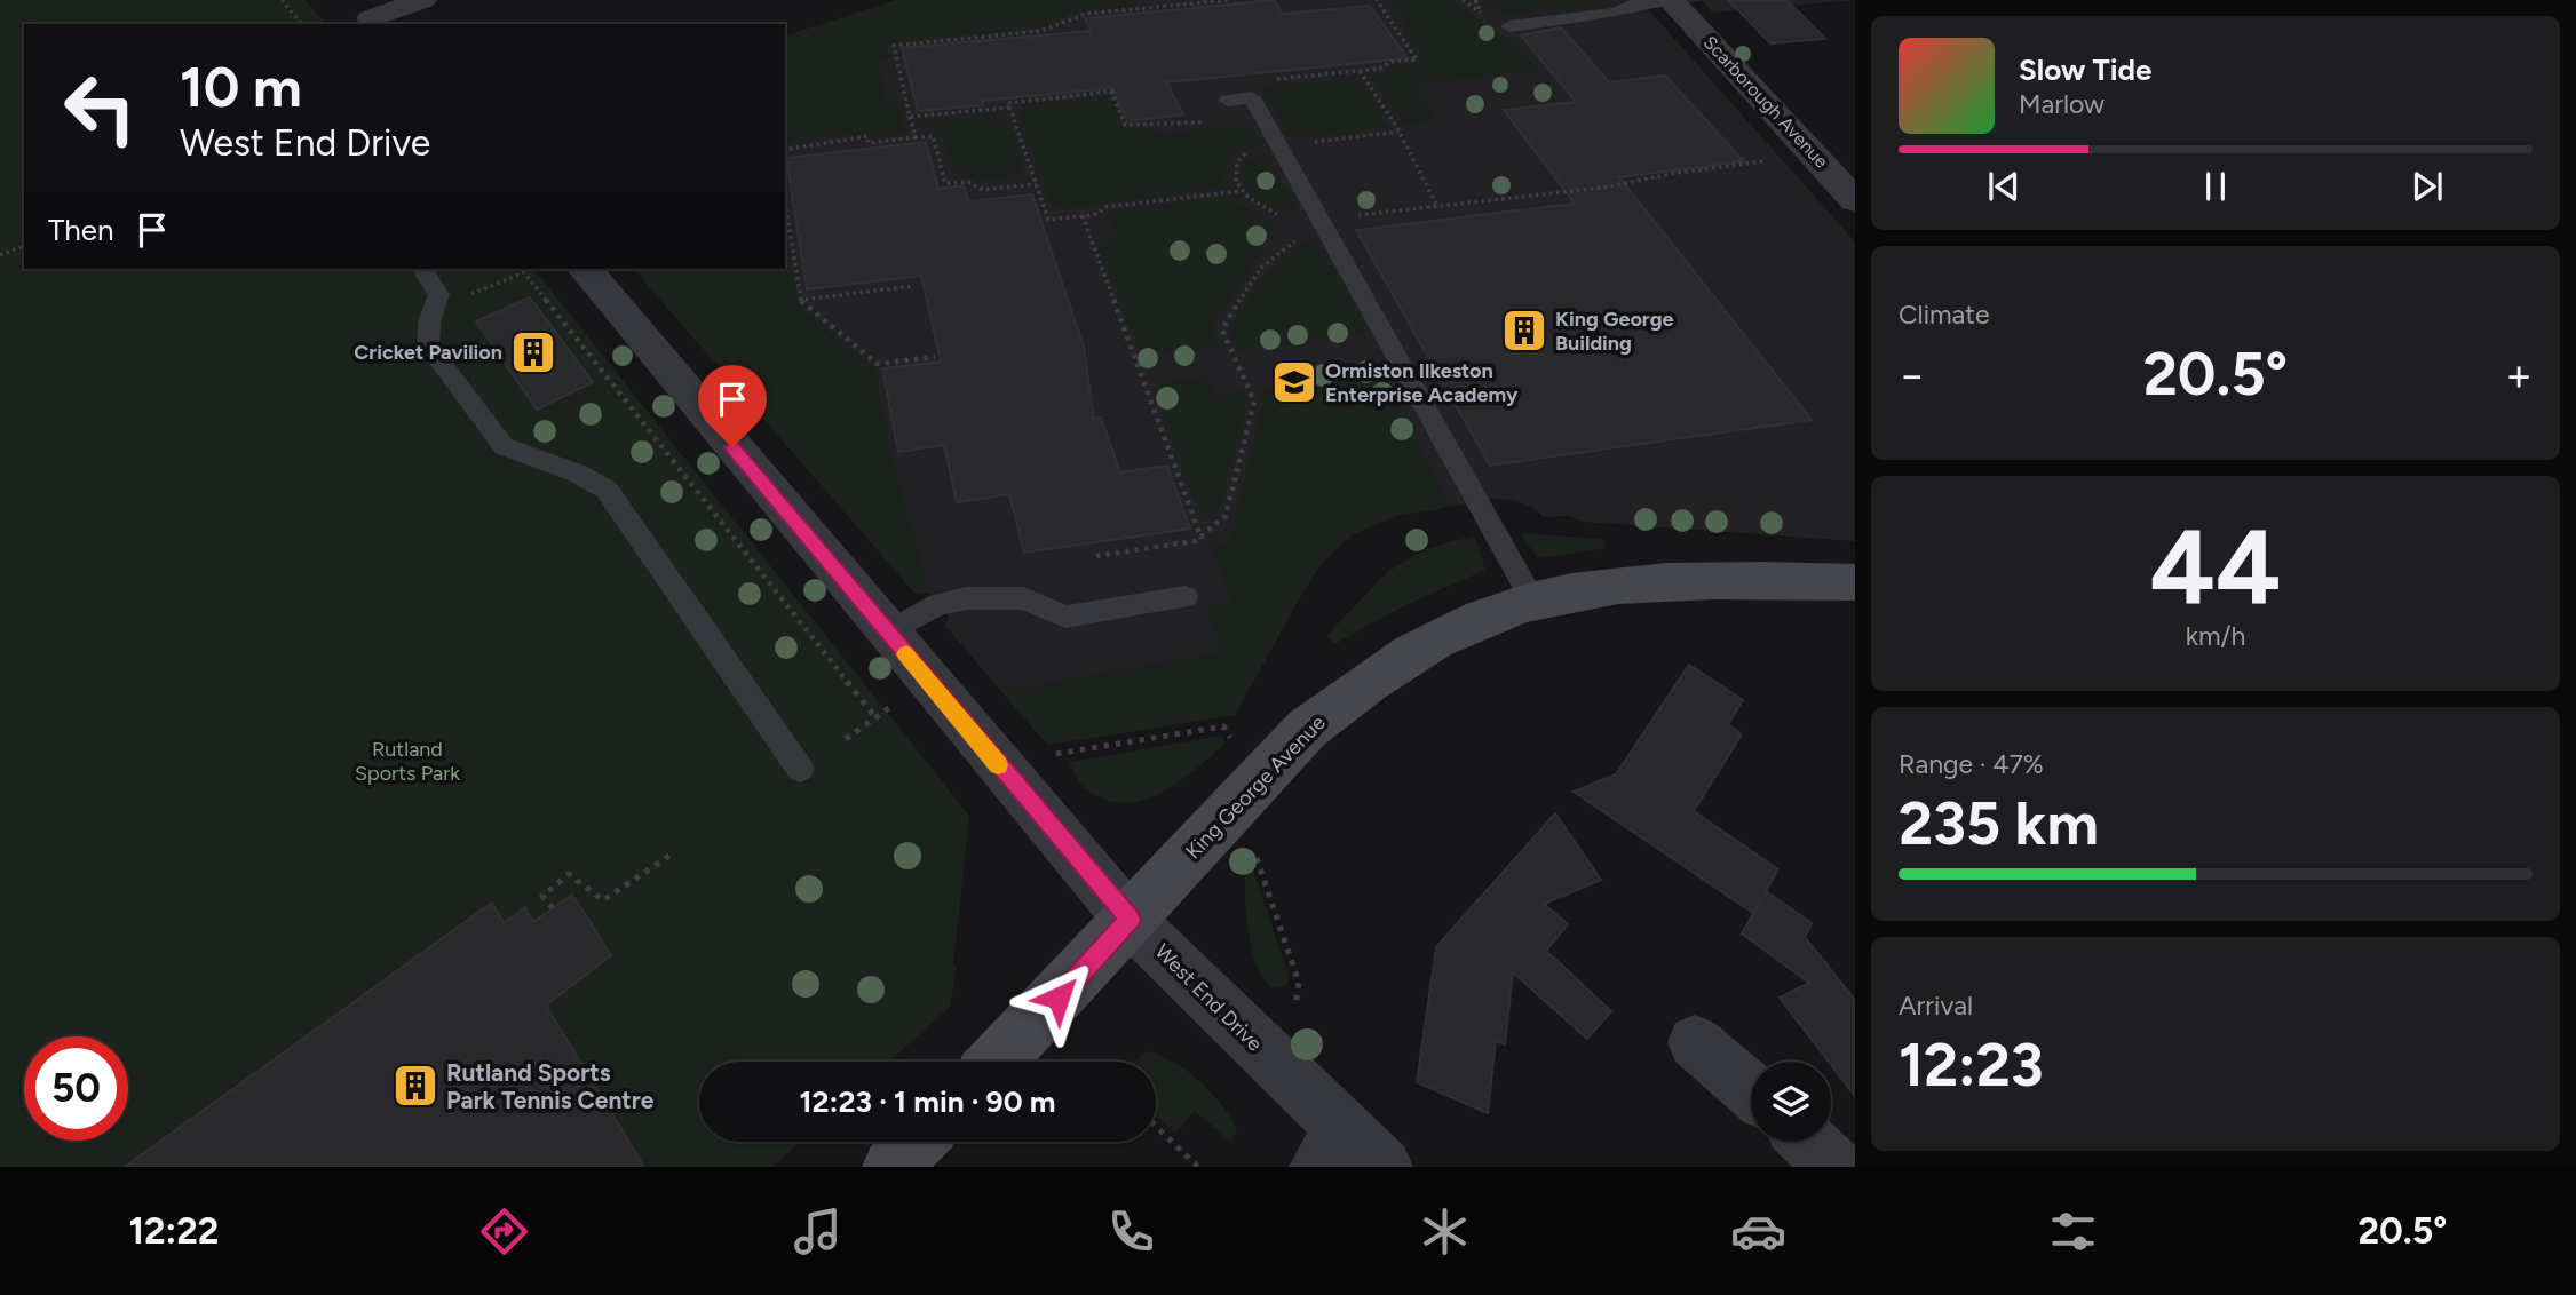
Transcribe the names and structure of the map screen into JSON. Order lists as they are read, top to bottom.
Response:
{
  "streets": {
    "main road": ["King George Avenue"],
    "street": ["Scarborough Avenue", "West End Drive"]
  },
  "crossings": [
    ["King George Avenue", "West End Drive"]
  ],
  "parks": ["Rutland Sports Park"],
  "places": {
    "building": ["King George Building", "Cricket Pavilion", "Rutland Sports Park Tennis Centre"],
    "school or university": ["Ormiston Ilkeston Enterprise Academy"]
  },
  "page": {
    "turn": ["10 m", "West End Drive"],
    "song": ["Slow Tide", "Marlow"],
    "then": "Then",
    "tile": [
      "Climate",
      ["44", "km/h"],
      ["Range · 47%", "235 km"],
      ["Arrival", "12:23"]
    ],
    "heat": ["−", "20.5°", "+"],
    "limit": "50",
    "trip": "12:23 · 1 min · 90 m",
    "tabs": ["12:22", "20.5°"]
  }
}
